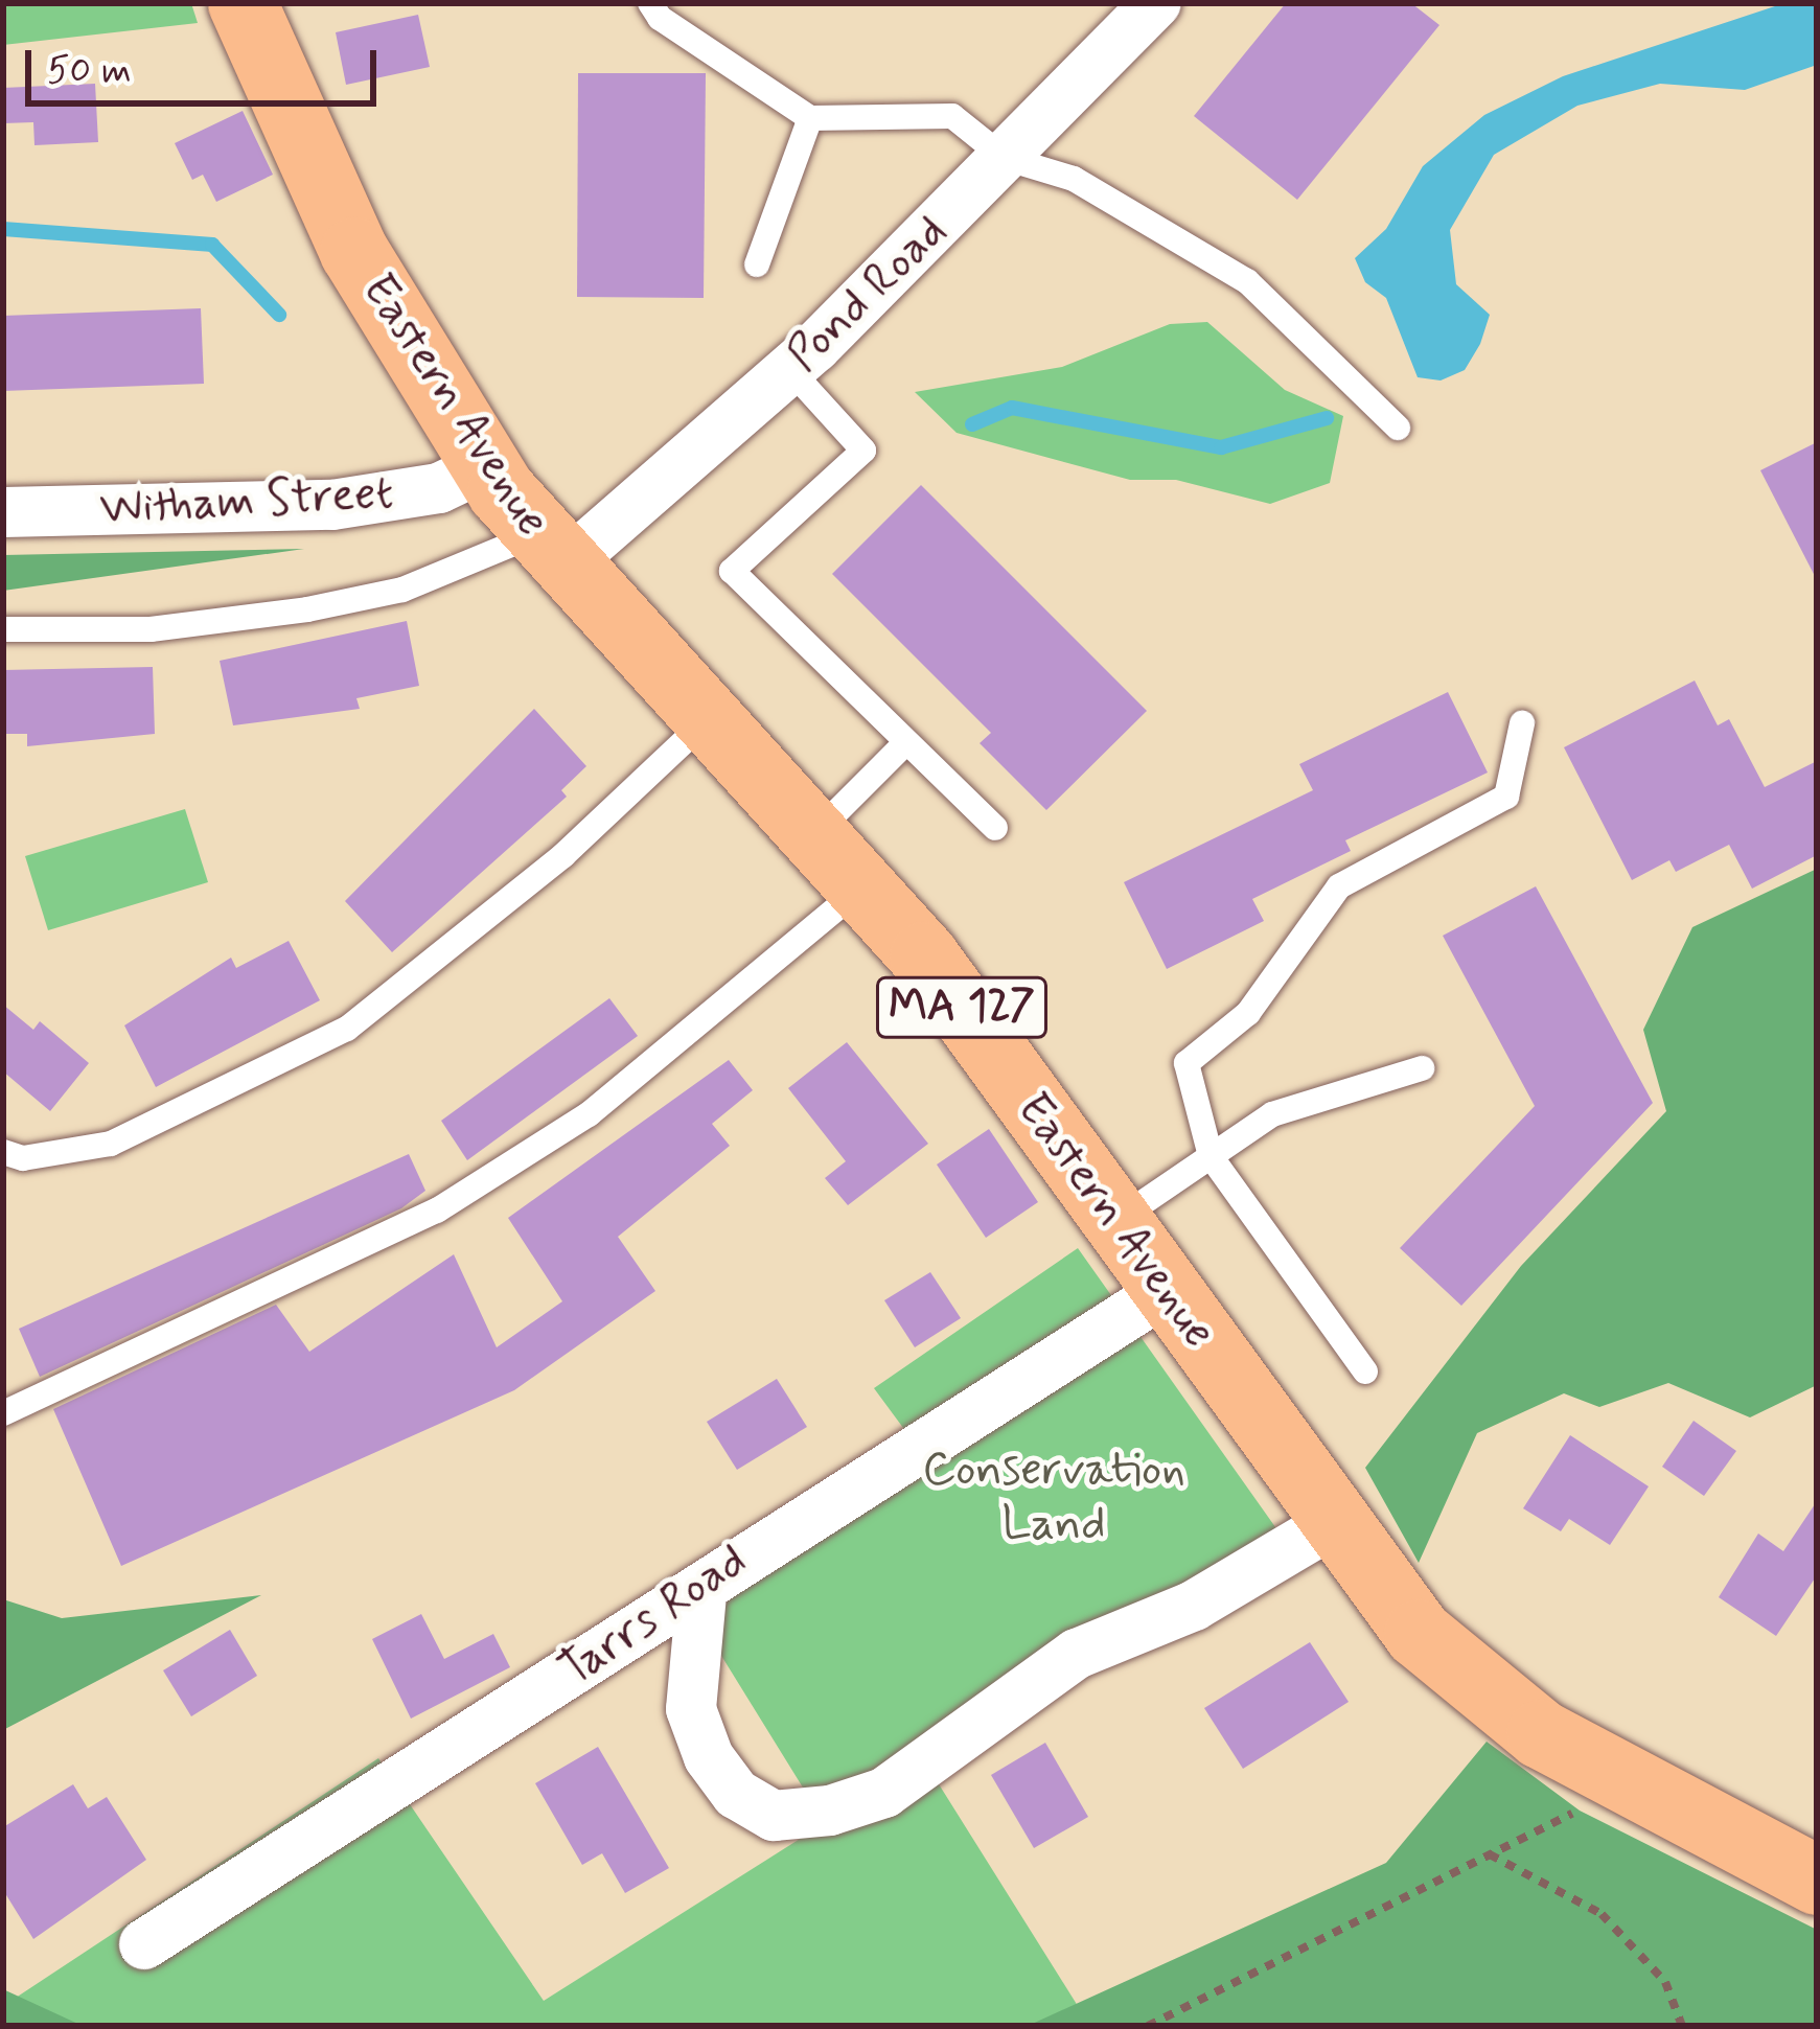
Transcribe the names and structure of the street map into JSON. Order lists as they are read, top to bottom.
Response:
{
  "streets": {
    "main road": ["Eastern Avenue", "MA 127"],
    "street": ["Pond Road", "Witham Street", "Tarrs Road"]
  },
  "crossings": [
    ["Pond Road", "Eastern Avenue"],
    ["Eastern Avenue", "Witham Street"],
    ["Eastern Avenue", "Tarrs Road"]
  ],
  "parks": ["Conservation Land"],
  "scale_bar": "50 m"
}
